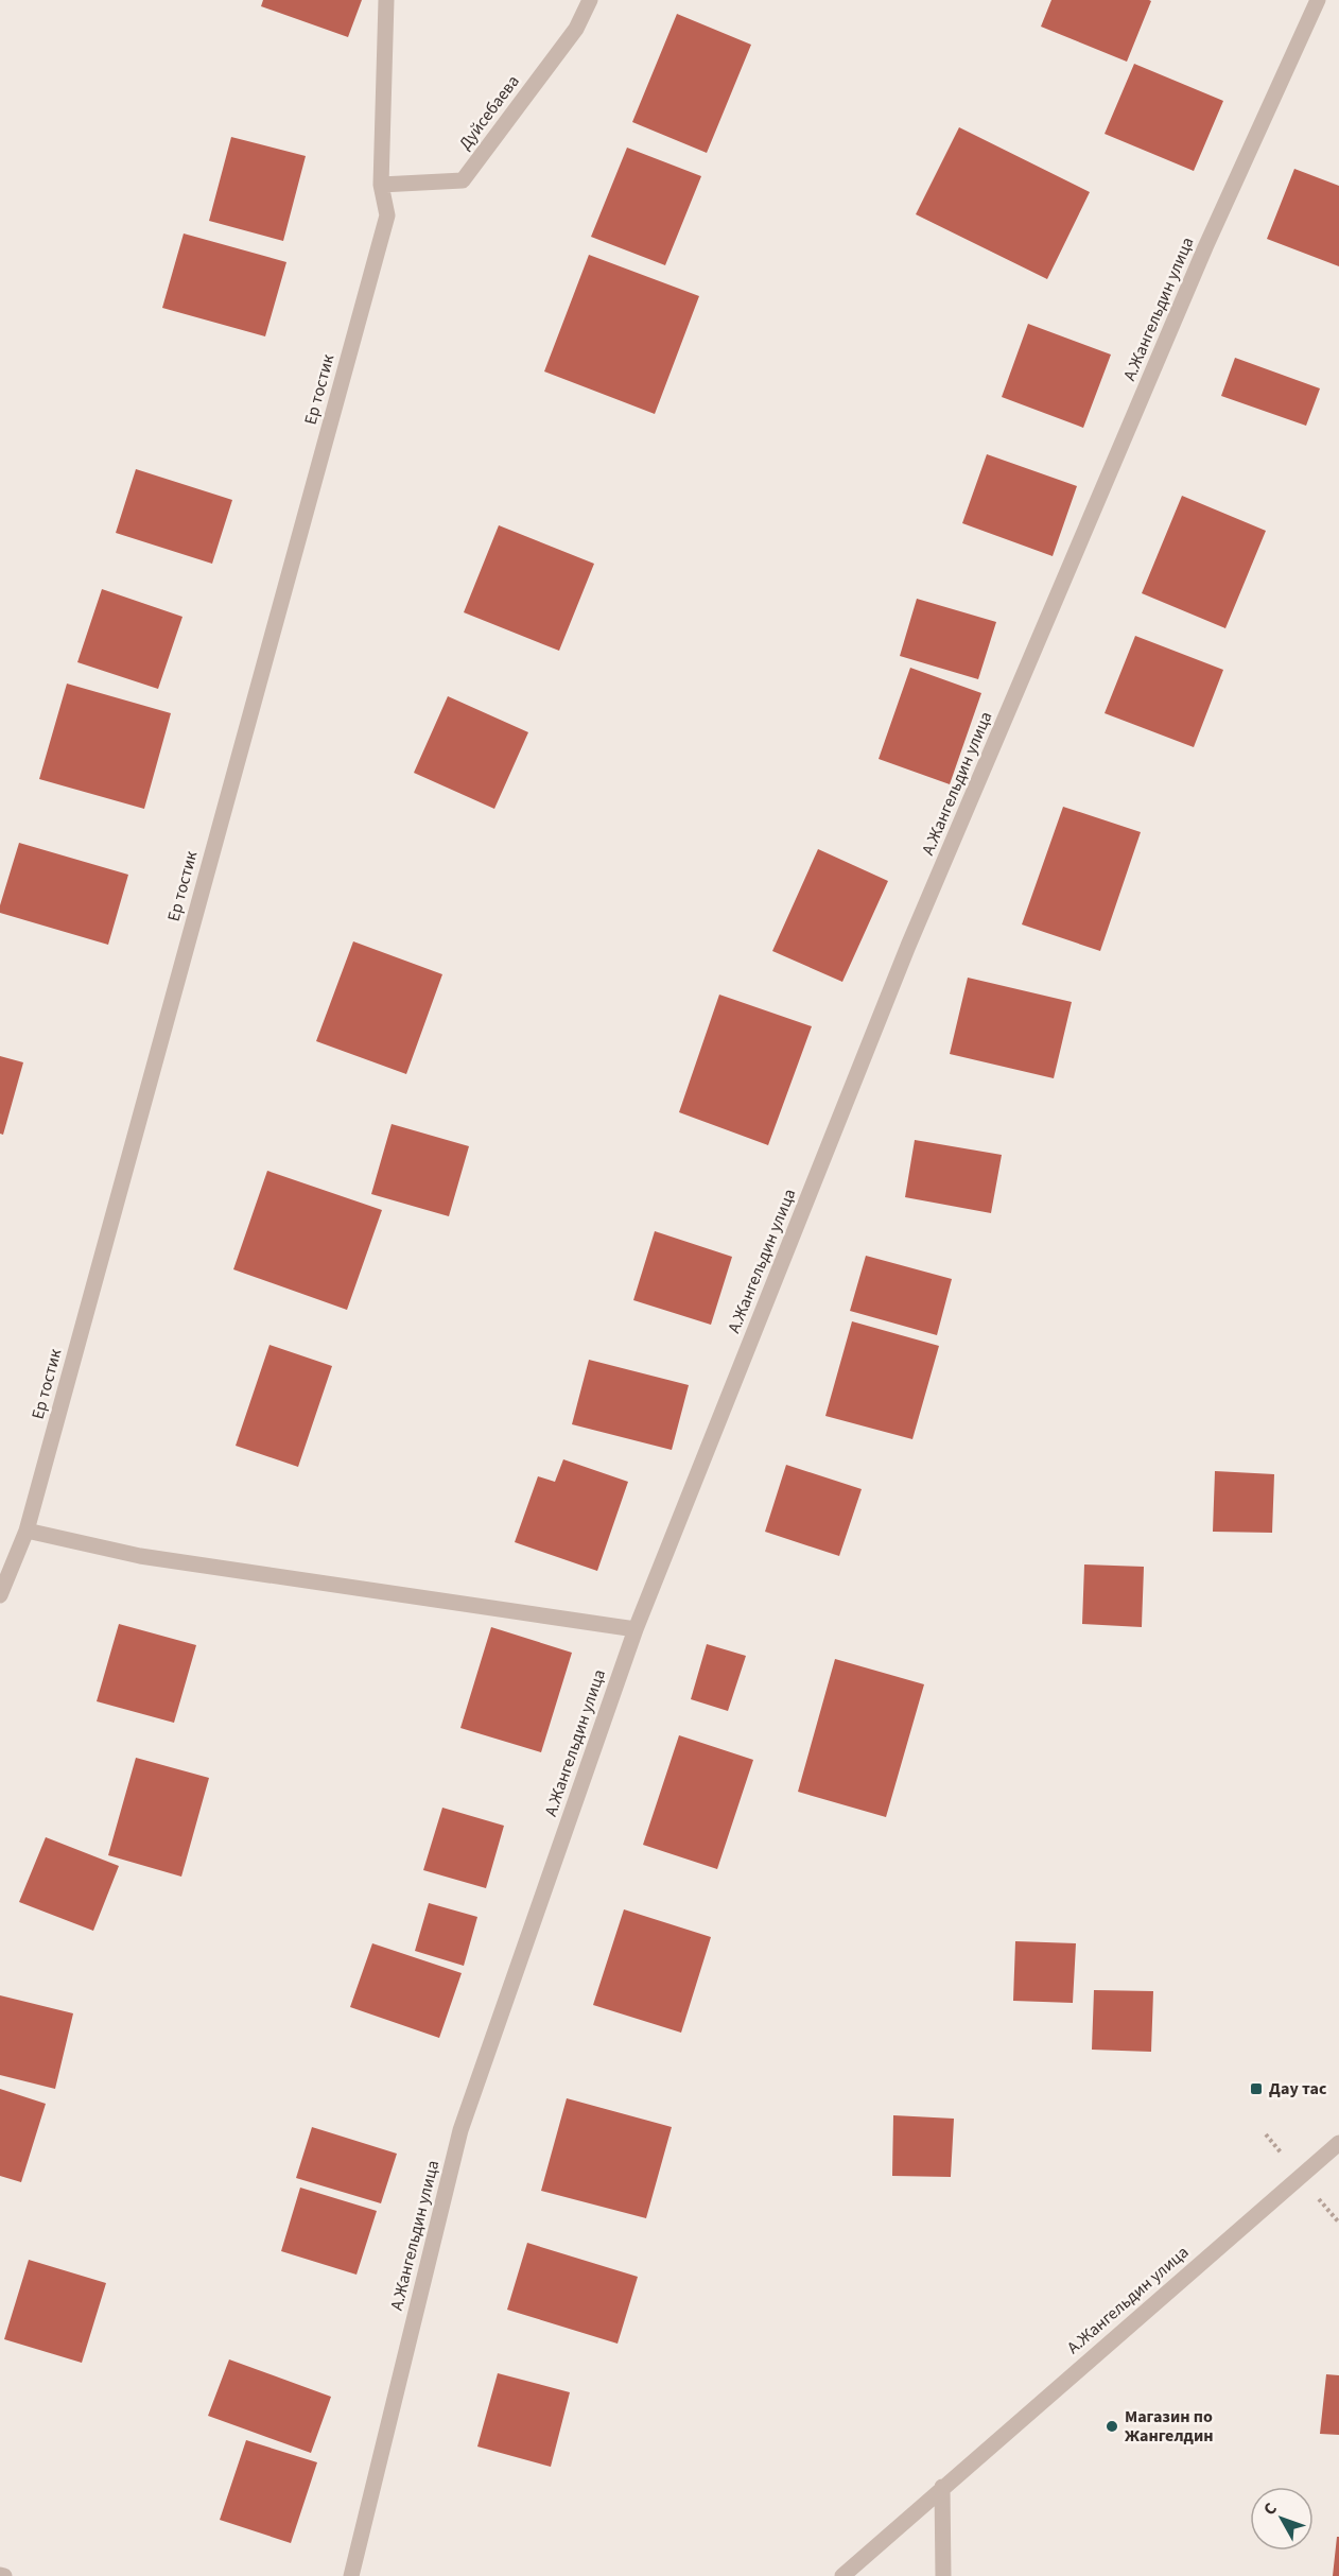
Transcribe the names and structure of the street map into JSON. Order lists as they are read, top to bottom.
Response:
{
  "streets": {
    "street": ["Дуйсебаева", "А.Жангельдин улица", "Ер тостик"]
  },
  "crossings": [
    ["Дуйсебаева", "Ер тостик"]
  ],
  "places": {
    "transit": ["Дау тас"],
    "other": ["Магазин по Жангелдин"]
  },
  "north": "top left"
}
